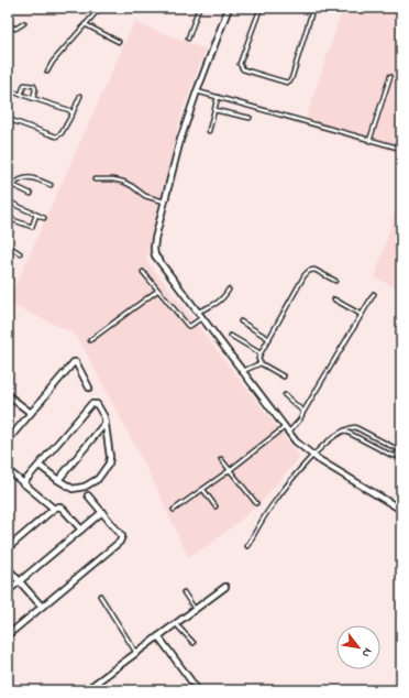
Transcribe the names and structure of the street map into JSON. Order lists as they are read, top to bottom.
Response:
{
  "north": "bottom right"
}
